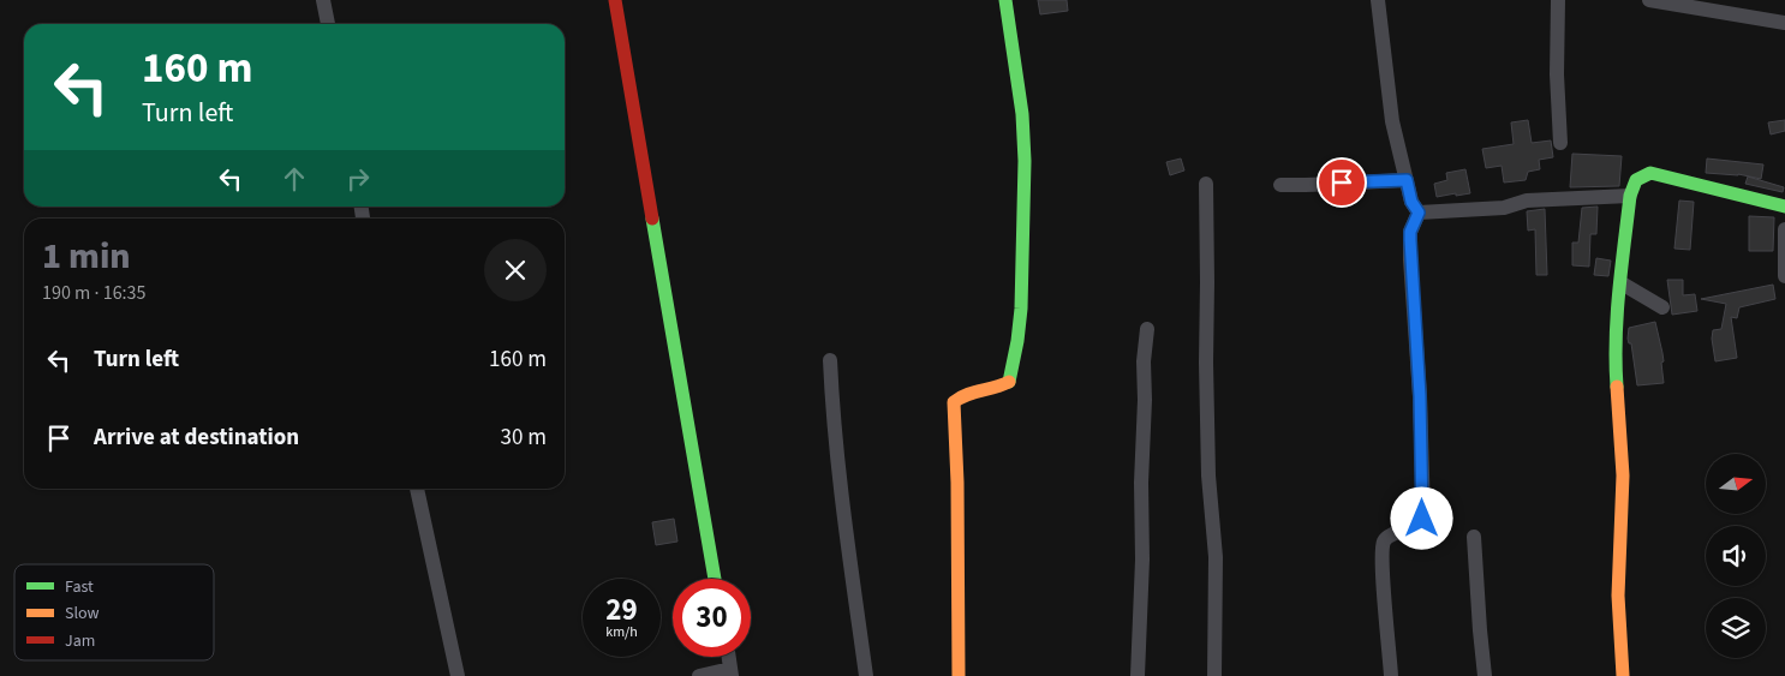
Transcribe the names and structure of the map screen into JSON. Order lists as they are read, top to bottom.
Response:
{
  "legend": ["Fast", "Slow", "Jam"],
  "north": "right",
  "page": {
    "turn": ["160 m", "Turn left"],
    "heading": ["1 min", "190 m · 16:35"],
    "list": [
      {
        "name": "Turn left",
        "value": "160 m"
      },
      {
        "name": "Arrive at destination",
        "value": "30 m"
      }
    ],
    "speed": "29 km/h",
    "limit": "30"
  }
}
